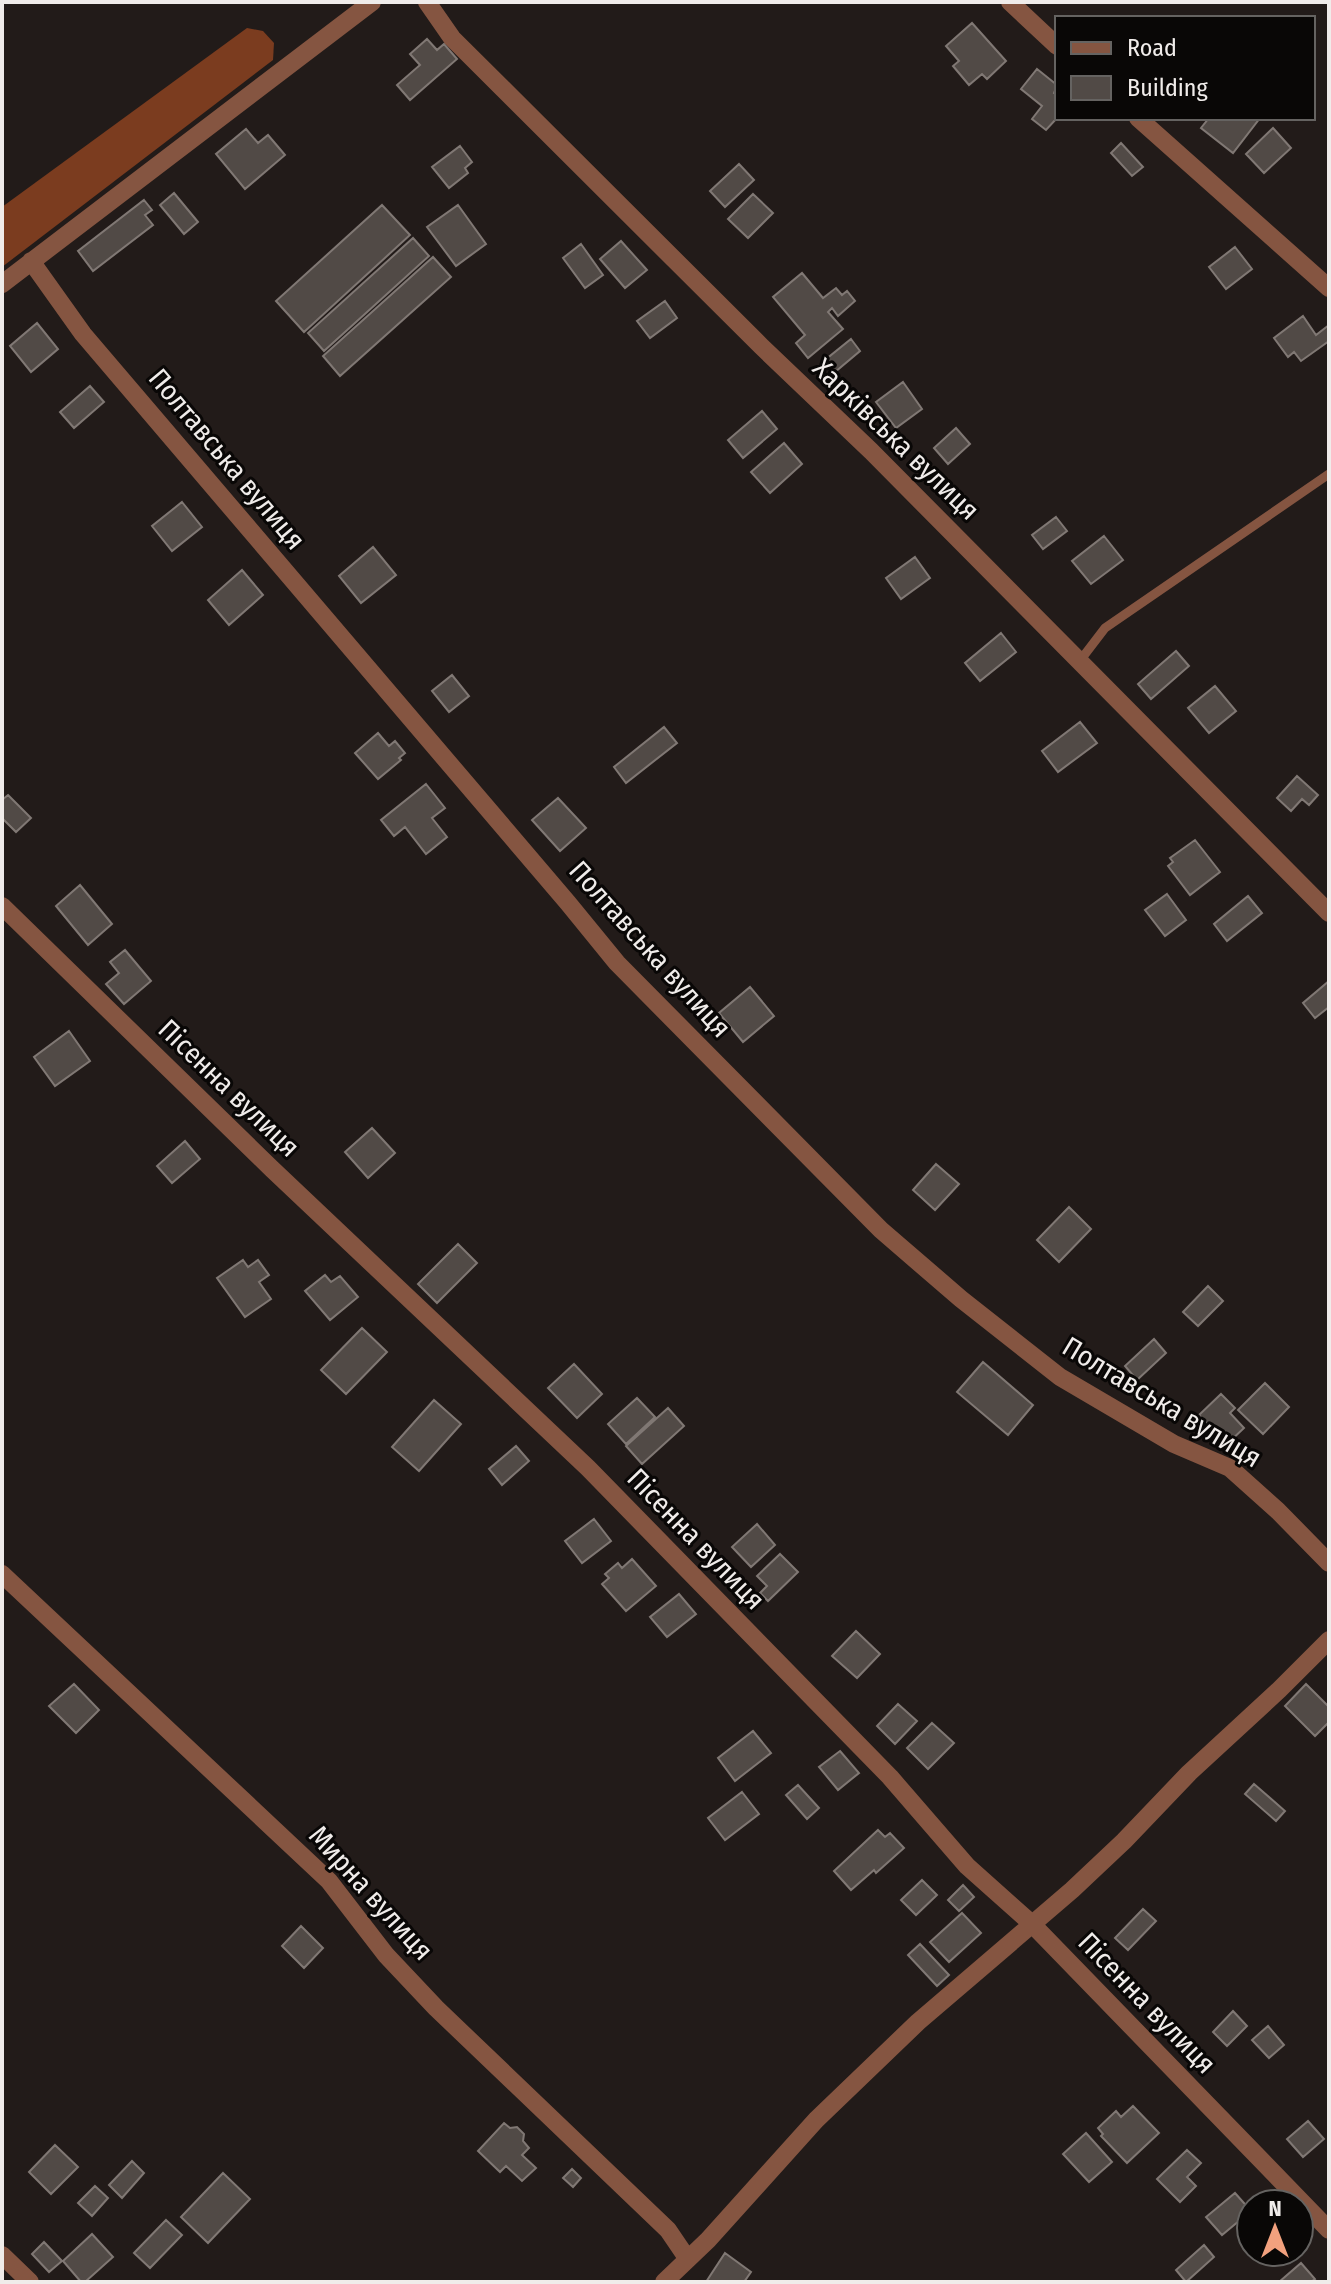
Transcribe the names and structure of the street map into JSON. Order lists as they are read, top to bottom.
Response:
{
  "streets": {
    "street": [
      "Харківська вулиця",
      "Полтавська вулиця",
      "Пісенна вулиця",
      "Мирна вулиця"
    ]
  },
  "legend": ["Road", "Building"],
  "north": "top"
}
